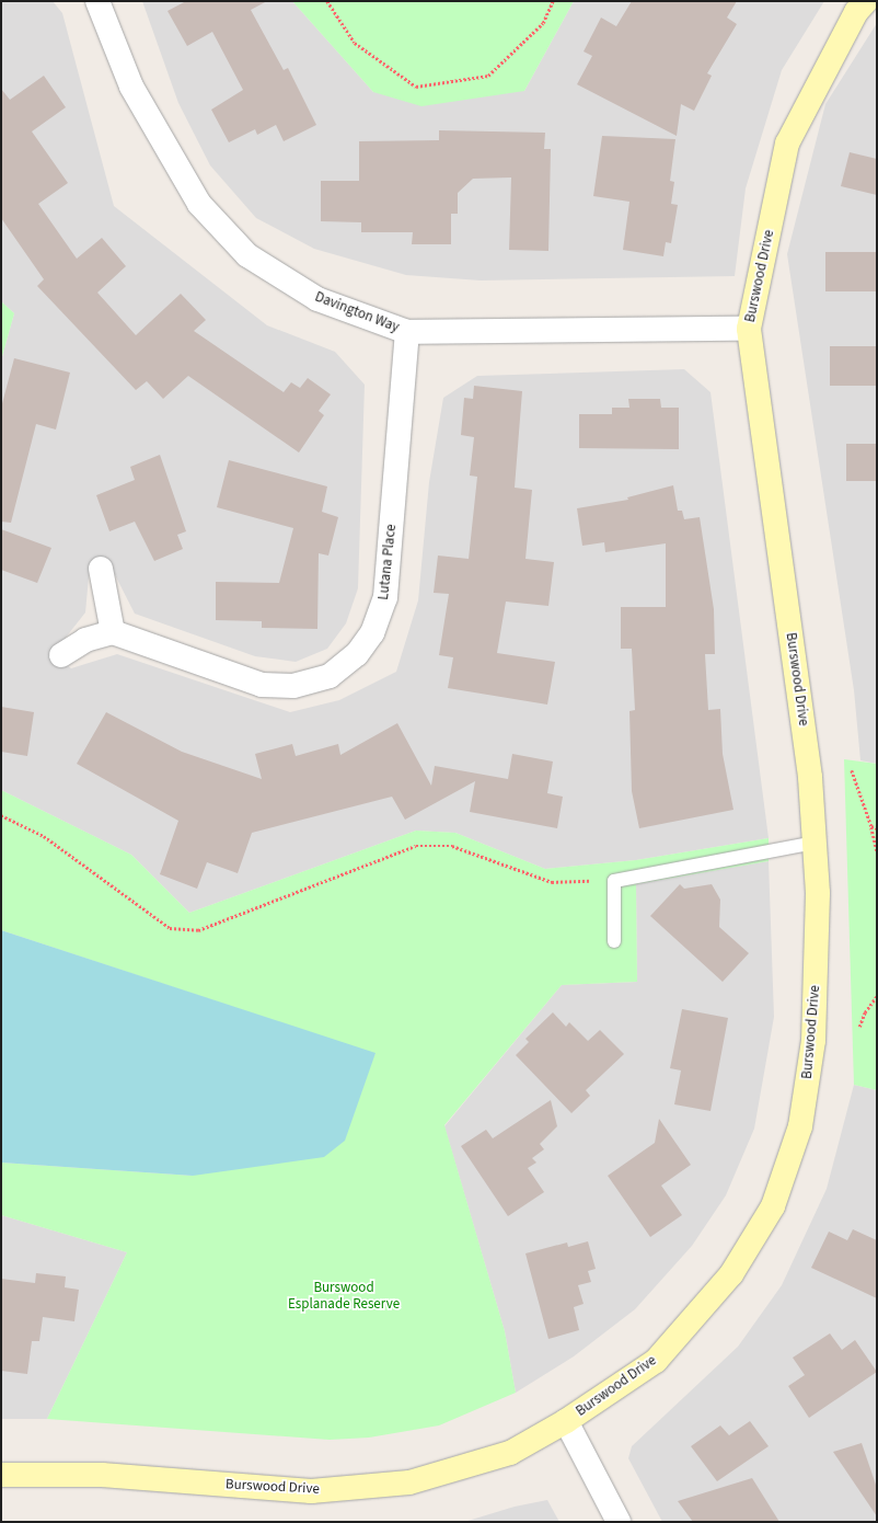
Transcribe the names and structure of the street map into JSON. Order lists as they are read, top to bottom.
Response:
{
  "streets": {
    "street": ["Burswood Drive", "Davington Way", "Lutana Place"]
  },
  "crossings": [
    ["Burswood Drive", "Davington Way"],
    ["Davington Way", "Lutana Place"]
  ],
  "parks": ["Burswood Esplanade Reserve"]
}
